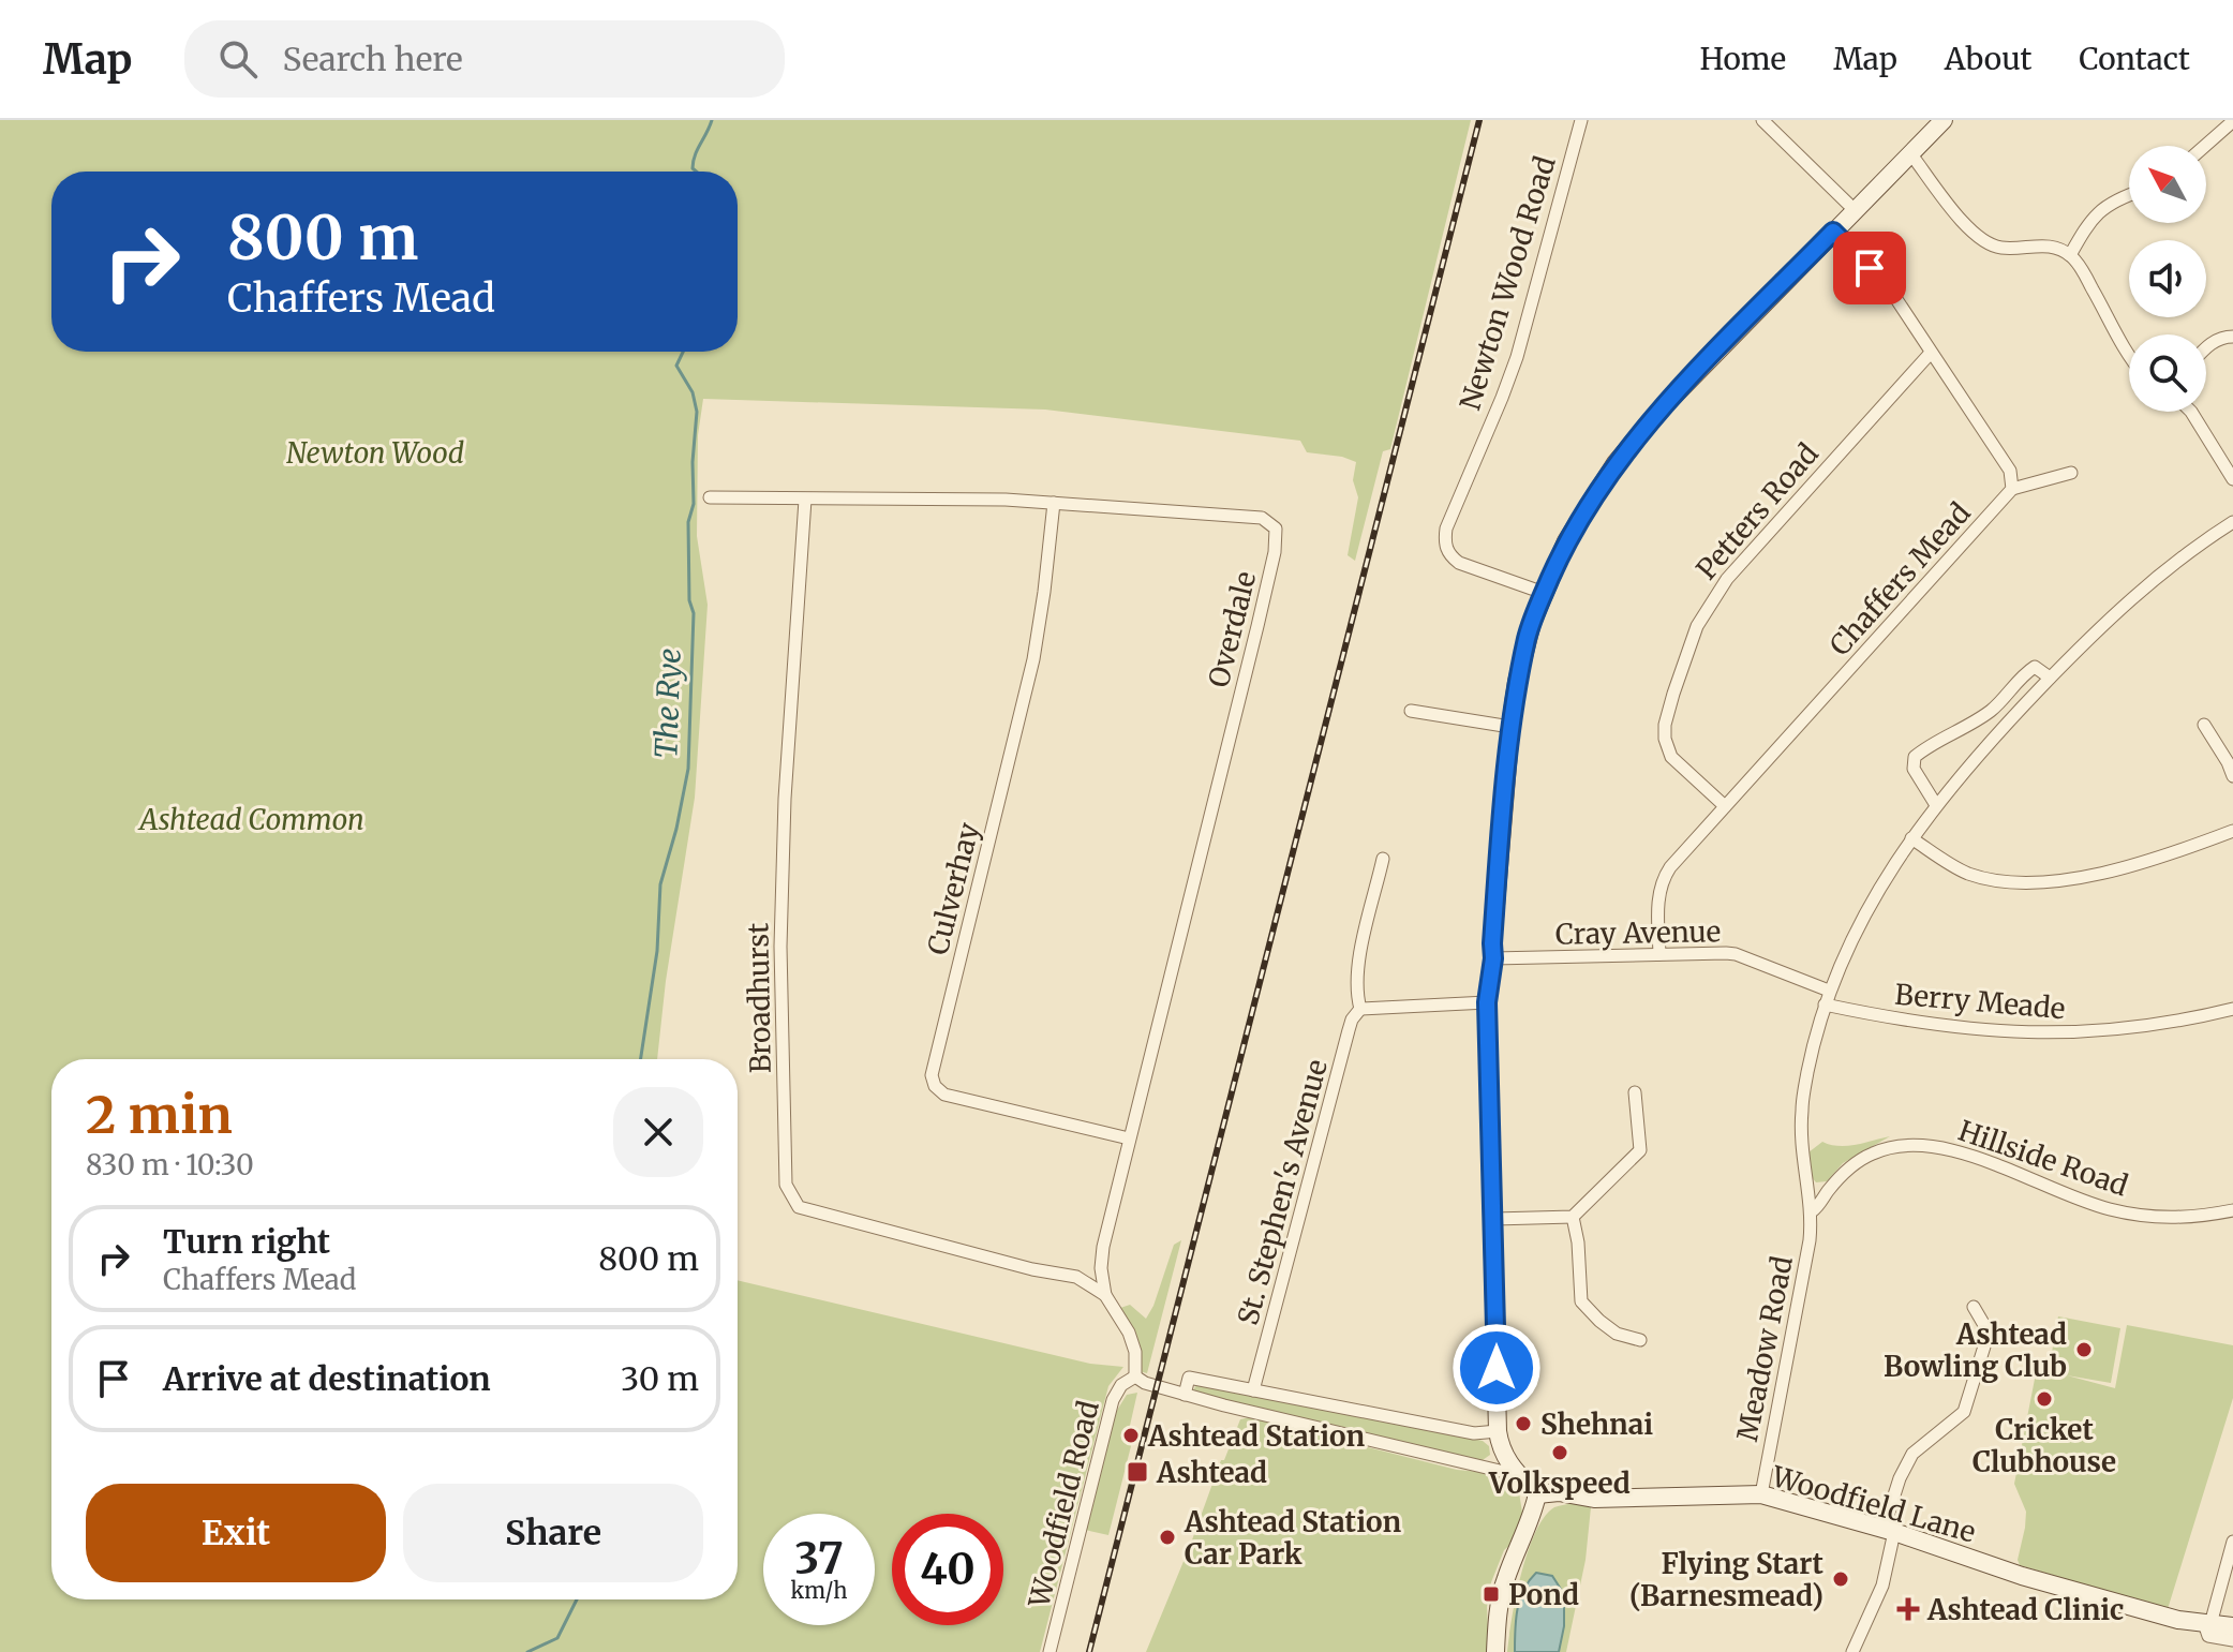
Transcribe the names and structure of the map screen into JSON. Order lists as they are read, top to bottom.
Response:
{
  "streets": {
    "street": [
      "Newton Wood Road",
      "Petters Road",
      "Chaffers Mead",
      "Overdale",
      "Culverhay",
      "Cray Avenue",
      "Broadhurst",
      "Berry Meade",
      "Hillside Road",
      "St. Stephen's Avenue",
      "Meadow Road",
      "Woodfield Road",
      "Woodfield Lane"
    ]
  },
  "crossings": [
    ["Petters Road", "Chaffers Mead"],
    ["Chaffers Mead", "Cray Avenue"],
    ["Overdale", "Culverhay"],
    ["Overdale", "Broadhurst"],
    ["Cray Avenue", "Meadow Road"],
    ["Broadhurst", "Woodfield Road"],
    ["Berry Meade", "Meadow Road"],
    ["Hillside Road", "Meadow Road"],
    ["Meadow Road", "Woodfield Lane"]
  ],
  "water": ["The Rye"],
  "parks": ["Newton Wood", "Ashtead Common"],
  "places": {
    "other": [
      "Ashtead Bowling Club",
      "Cricket Clubhouse",
      "Shehnai",
      "Ashtead Station",
      "Volkspeed",
      "Ashtead Station Car Park",
      "Flying Start (Barnesmead)"
    ],
    "transit": ["Ashtead", "Pond"],
    "health": ["Ashtead Clinic"]
  },
  "north": "top left",
  "page": {
    "header": "Map",
    "search": "Search here",
    "nav": [
      "Home",
      "Map",
      "About",
      "Contact"
    ],
    "turn": ["800 m", "Chaffers Mead"],
    "heading": ["2 min", "830 m · 10:30"],
    "list": [
      {
        "name": "Turn right",
        "note": "Chaffers Mead",
        "value": "800 m"
      },
      {
        "name": "Arrive at destination",
        "value": "30 m"
      }
    ],
    "buttons": ["Exit", "Share"],
    "speed": "37 km/h",
    "limit": "40"
  }
}
